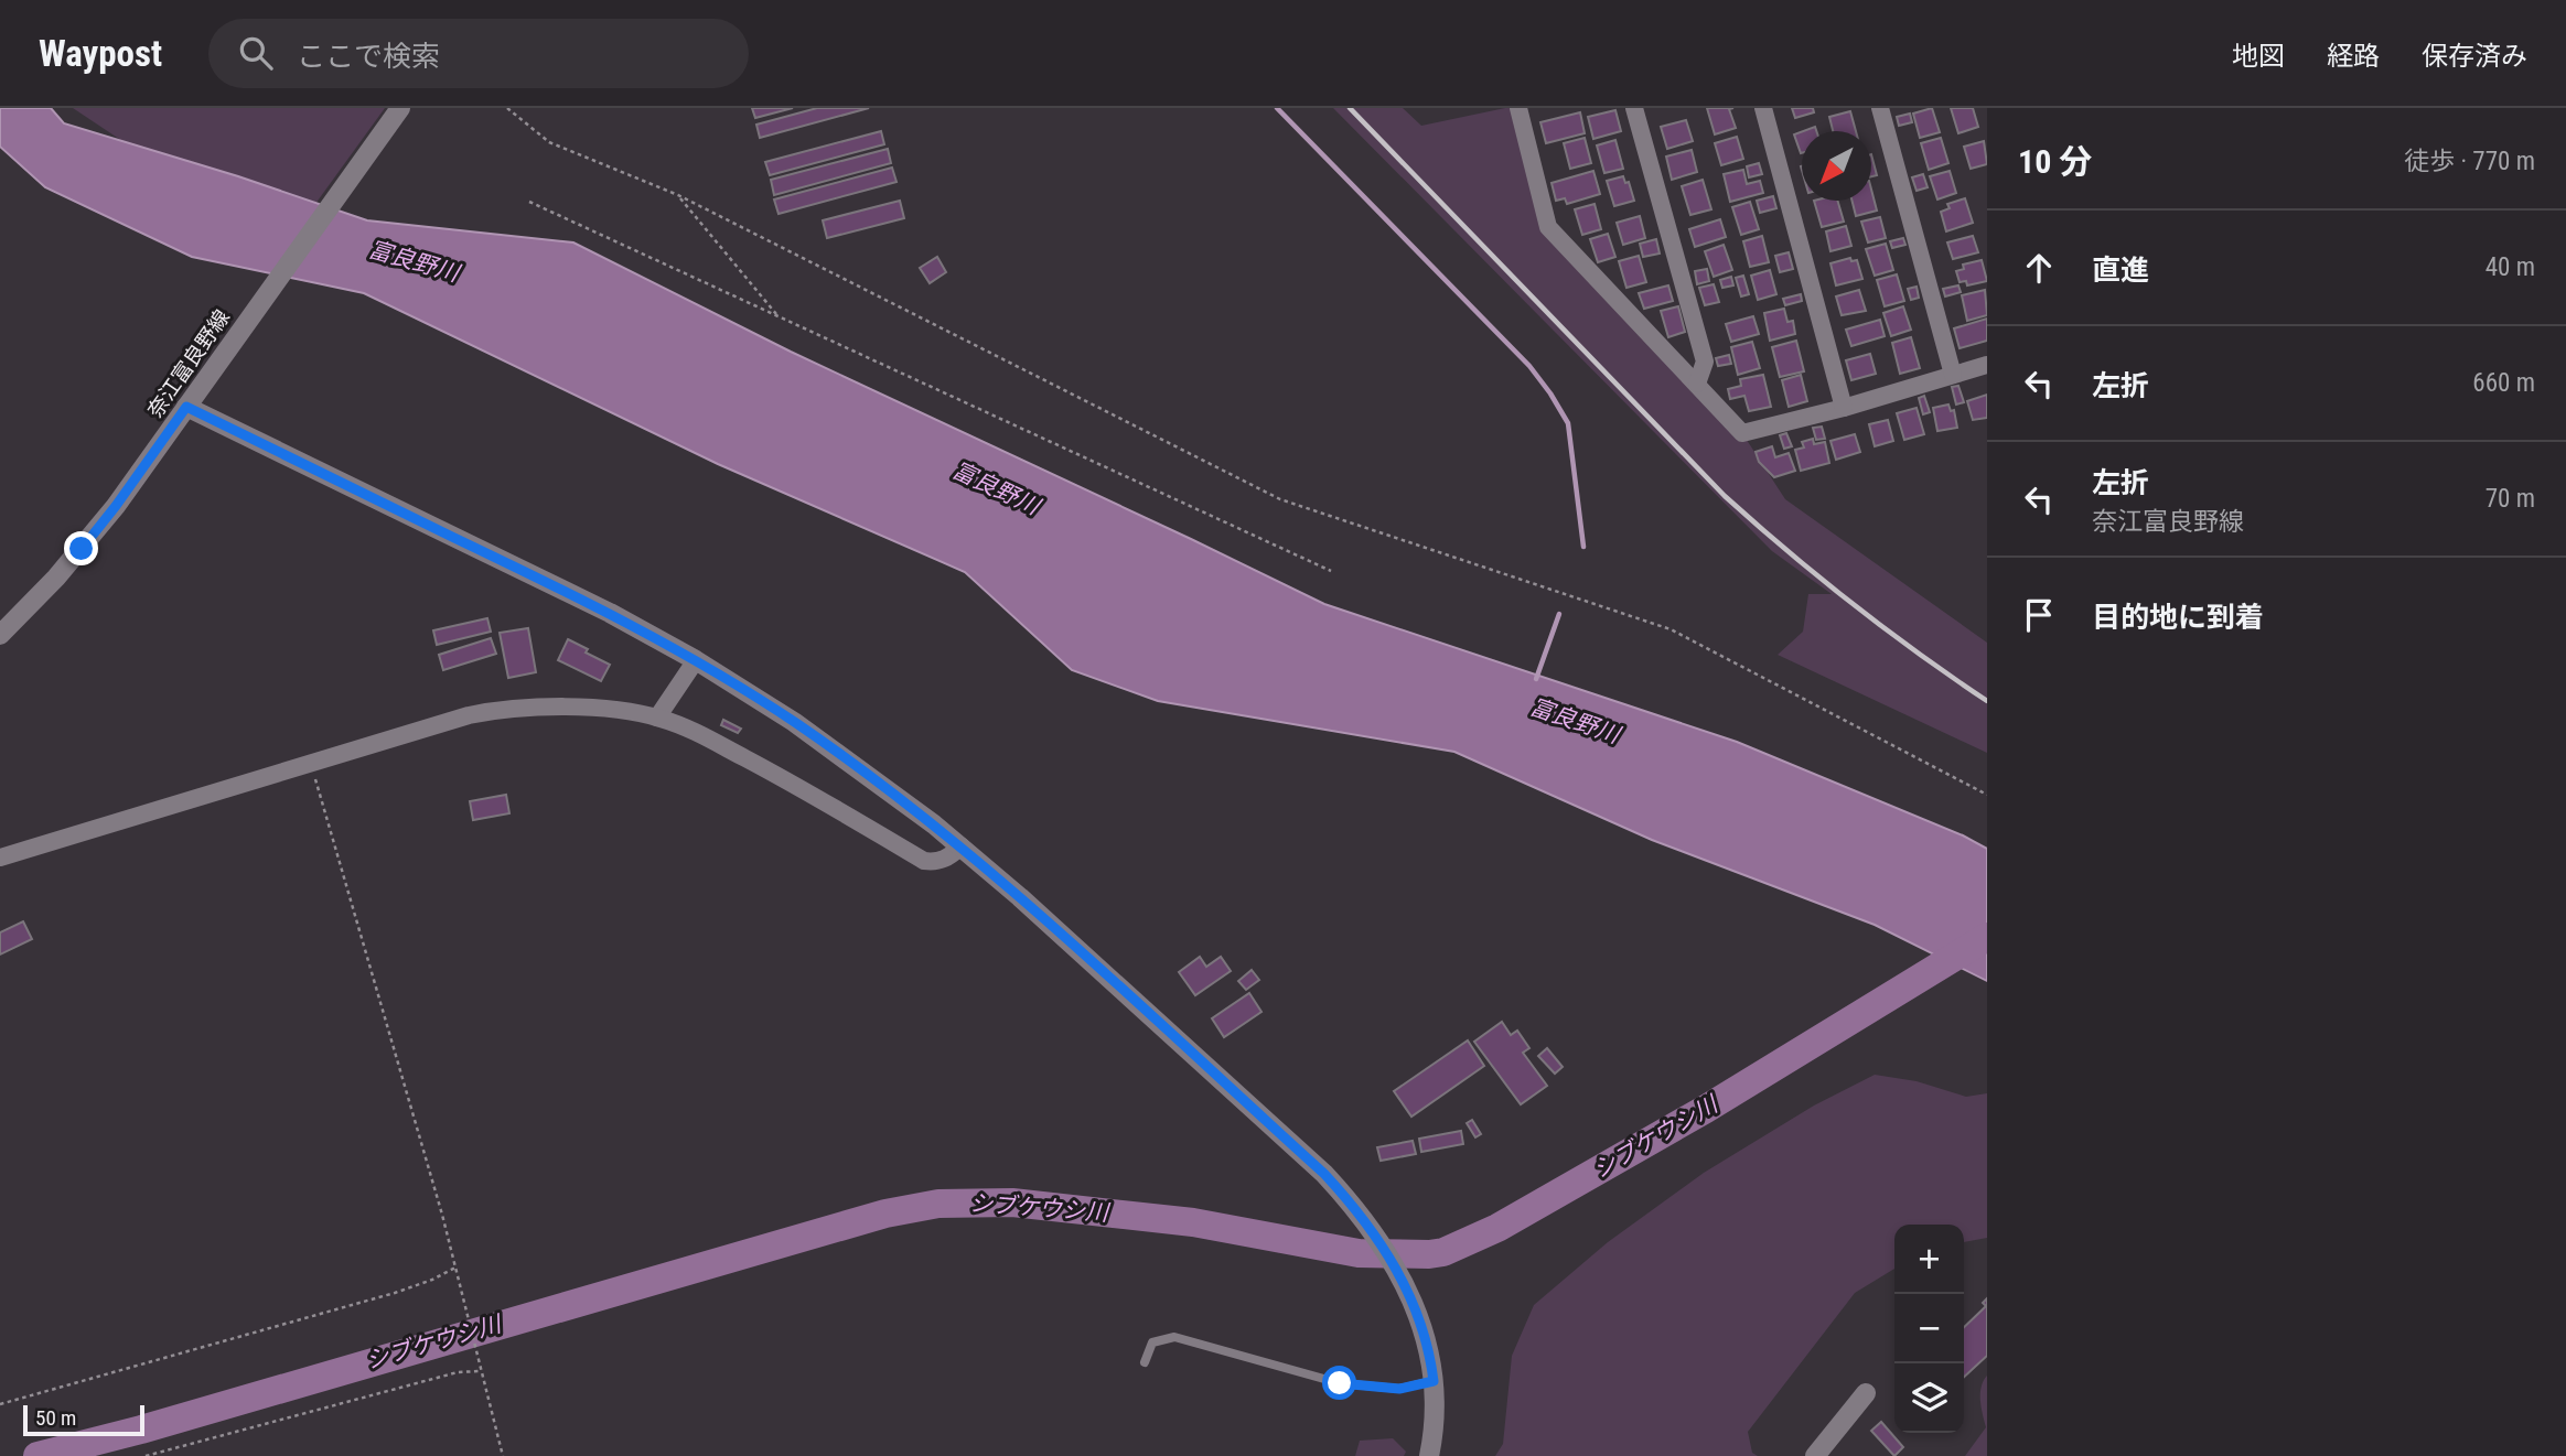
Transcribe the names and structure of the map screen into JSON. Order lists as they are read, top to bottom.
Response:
{
  "streets": {
    "street": ["奈江富良野線"]
  },
  "water": ["富良野川", "シブケウシ川"],
  "scale_bar": "50 m",
  "north": "bottom left",
  "page": {
    "header": "Waypost",
    "search": "ここで検索",
    "nav": ["地図", "経路", "保存済み"],
    "heading": ["10 分", "徒歩 · 770 m"],
    "list": [
      ["直進", "40 m"],
      ["左折", "660 m"],
      ["左折", "奈江富良野線", "70 m"],
      "目的地に到着"
    ],
    "map_buttons": ["+", "−"],
    "scale": "50 m"
  }
}
